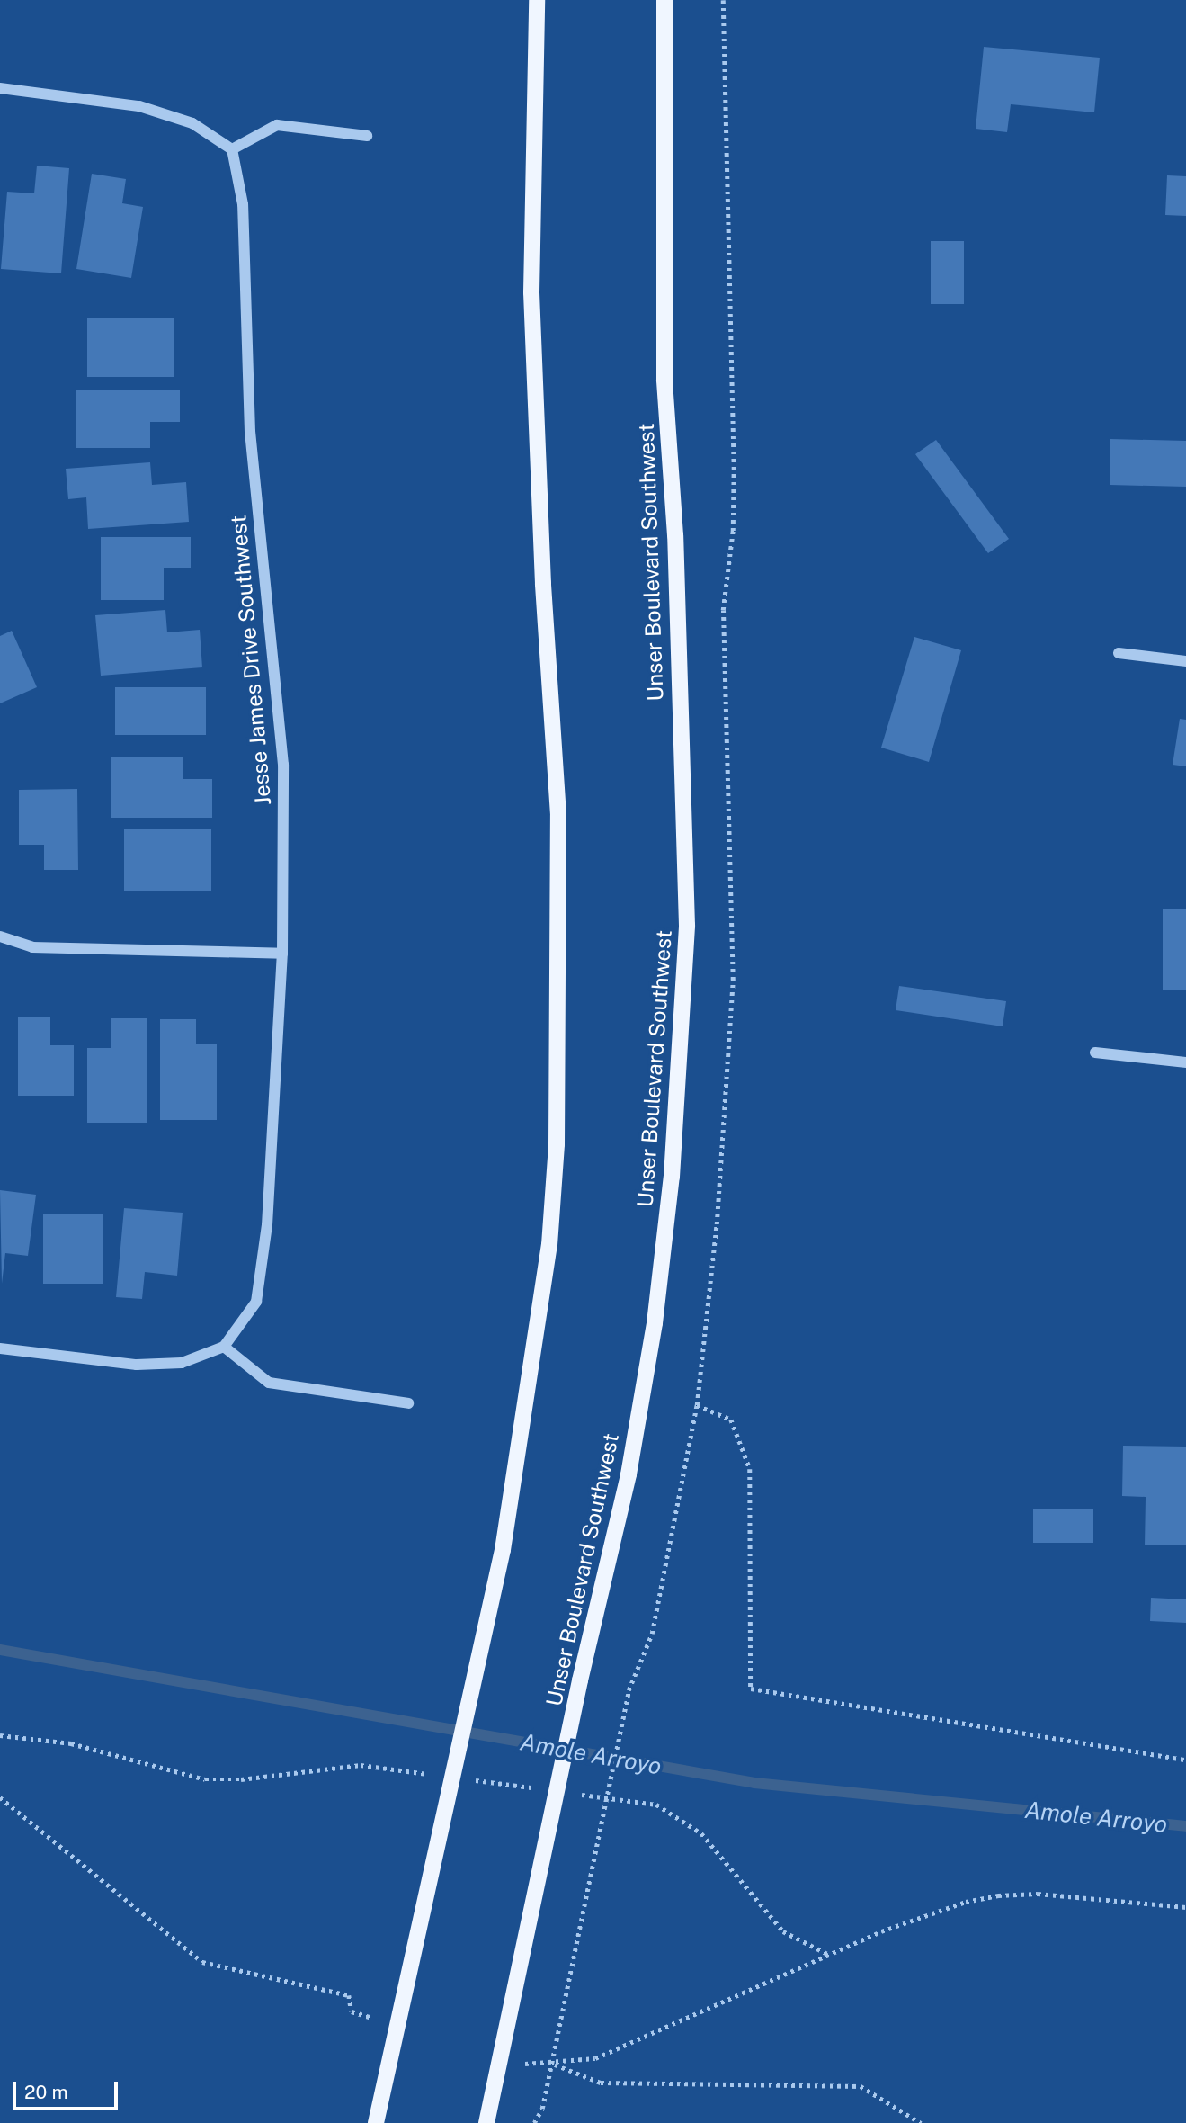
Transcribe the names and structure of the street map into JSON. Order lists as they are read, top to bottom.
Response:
{
  "streets": {
    "main road": ["Unser Boulevard Southwest"],
    "street": ["Jesse James Drive Southwest"]
  },
  "water": ["Amole Arroyo"],
  "scale_bar": "20 m"
}
